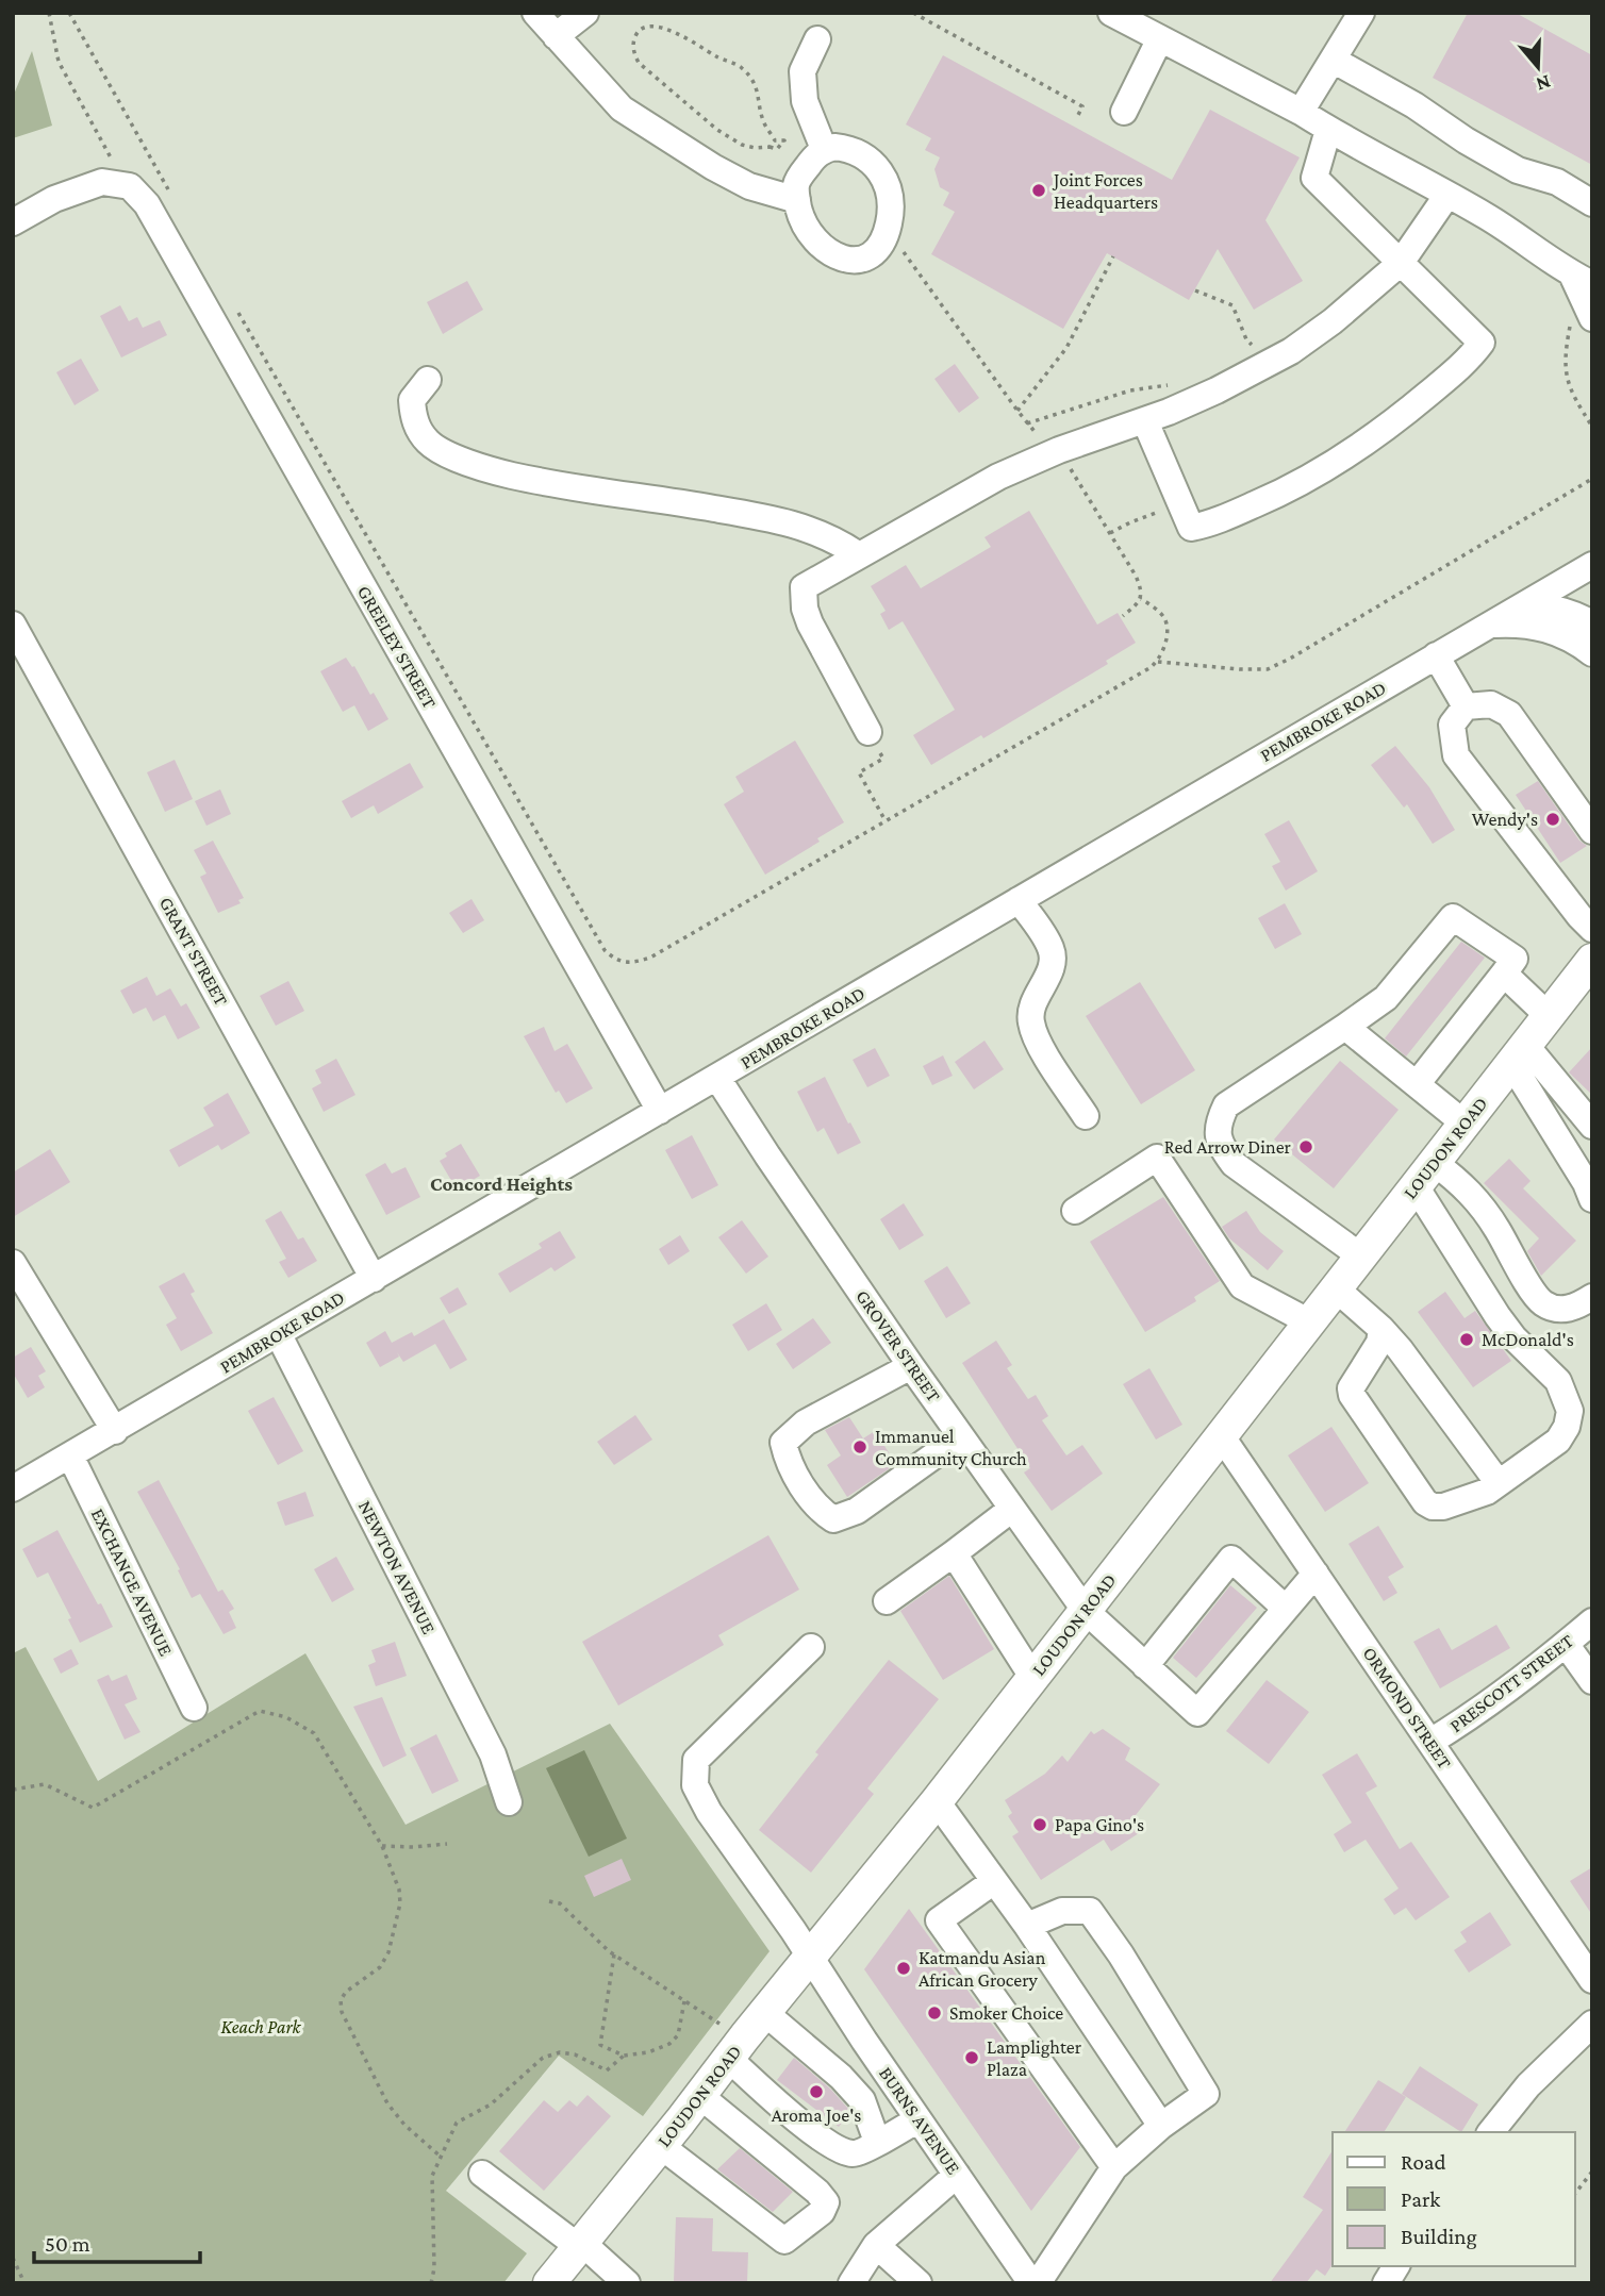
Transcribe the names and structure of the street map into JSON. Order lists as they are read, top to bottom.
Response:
{
  "streets": {
    "main road": ["LOUDON ROAD"],
    "street": [
      "GREELEY STREET",
      "PEMBROKE ROAD",
      "GRANT STREET",
      "GROVER STREET",
      "NEWTON AVENUE",
      "EXCHANGE AVENUE",
      "PRESCOTT STREET",
      "ORMOND STREET",
      "BURNS AVENUE"
    ]
  },
  "crossings": [
    ["GREELEY STREET", "PEMBROKE ROAD"],
    ["PEMBROKE ROAD", "GRANT STREET"],
    ["PEMBROKE ROAD", "GROVER STREET"],
    ["PEMBROKE ROAD", "NEWTON AVENUE"],
    ["PEMBROKE ROAD", "EXCHANGE AVENUE"],
    ["LOUDON ROAD", "GROVER STREET"],
    ["LOUDON ROAD", "ORMOND STREET"],
    ["LOUDON ROAD", "BURNS AVENUE"],
    ["PRESCOTT STREET", "ORMOND STREET"]
  ],
  "districts": ["Concord Heights"],
  "parks": ["Keach Park"],
  "places": [
    "Joint Forces Headquarters",
    "Wendy's",
    "Red Arrow Diner",
    "McDonald's",
    "Immanuel Community Church",
    "Papa Gino's",
    "Katmandu Asian African Grocery",
    "Smoker Choice",
    "Lamplighter Plaza",
    "Aroma Joe's"
  ],
  "legend": ["Road", "Park", "Building"],
  "scale_bar": "50 m",
  "north": "bottom"
}
